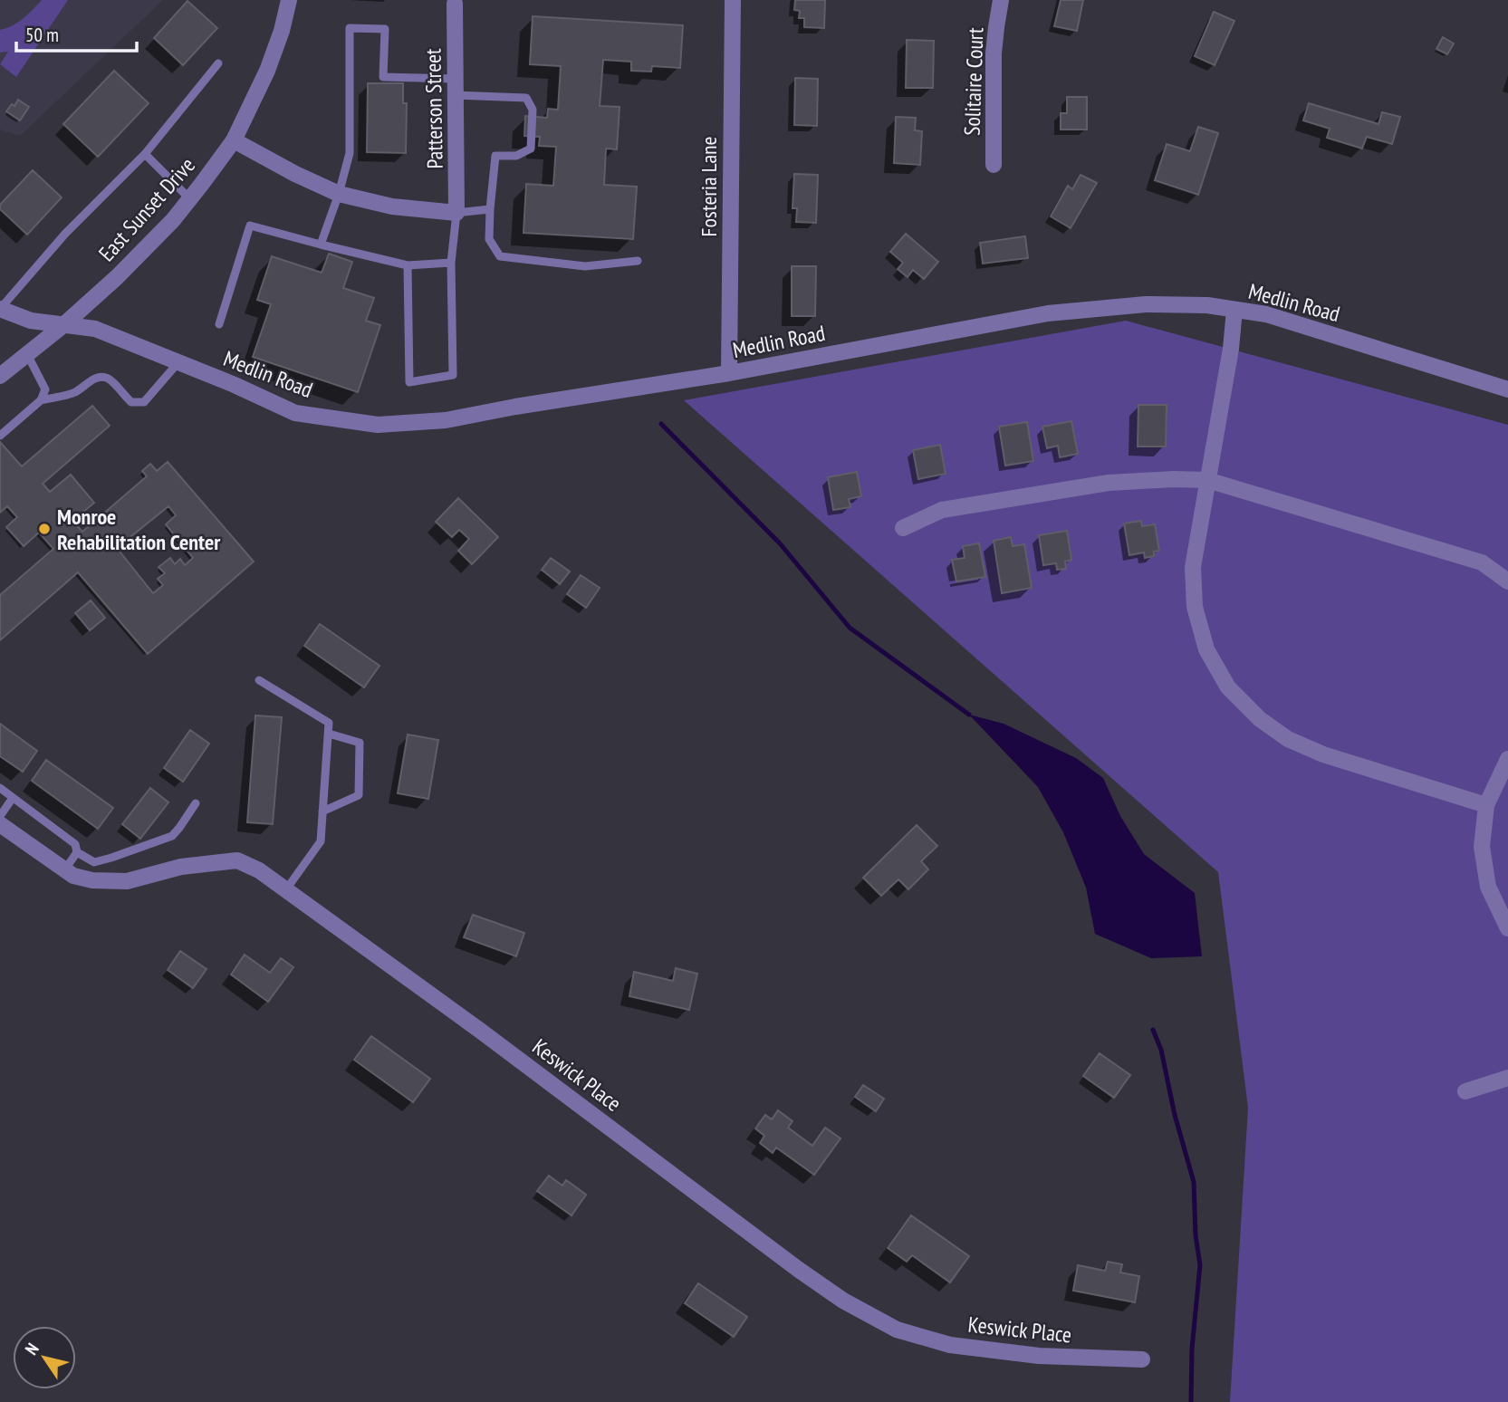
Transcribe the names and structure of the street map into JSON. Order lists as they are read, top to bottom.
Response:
{
  "streets": {
    "street": [
      "Solitaire Court",
      "Patterson Street",
      "Fosteria Lane",
      "East Sunset Drive",
      "Medlin Road",
      "Keswick Place"
    ]
  },
  "crossings": [
    ["Fosteria Lane", "Medlin Road"],
    ["East Sunset Drive", "Medlin Road"]
  ],
  "places": ["Monroe Rehabilitation Center"],
  "scale_bar": "50 m",
  "north": "top left"
}
